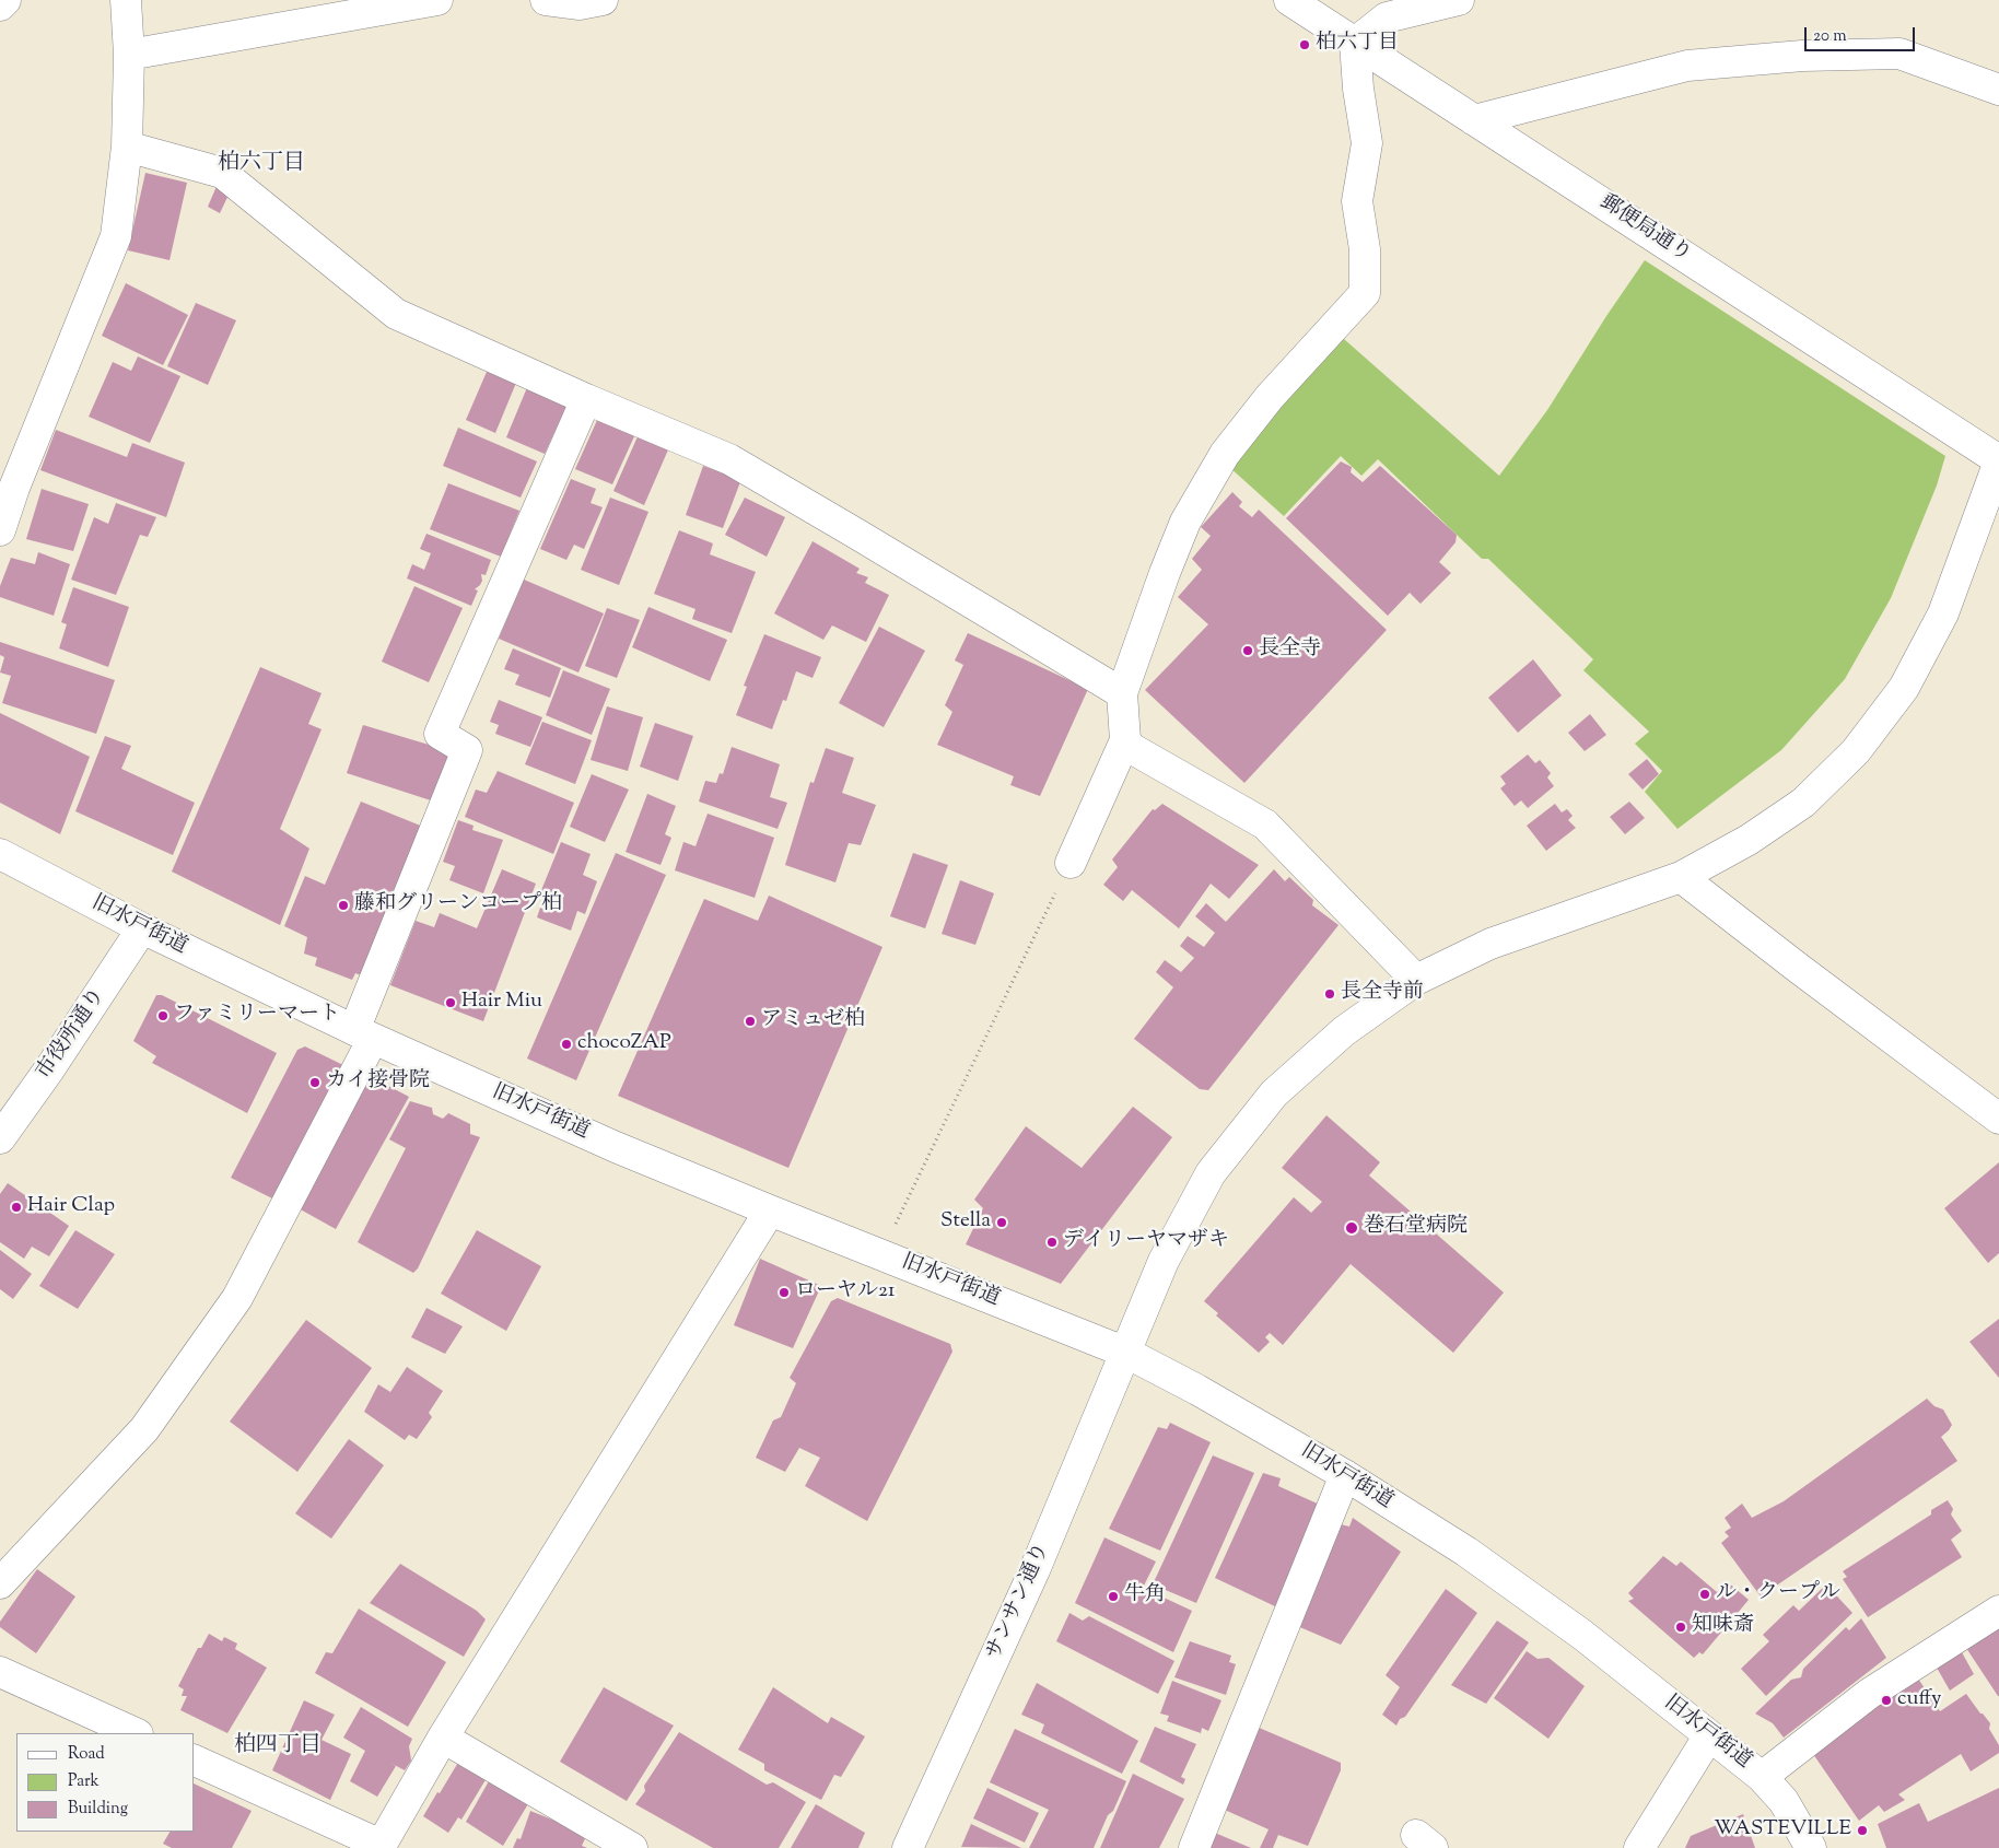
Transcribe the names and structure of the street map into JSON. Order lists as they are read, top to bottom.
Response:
{
  "streets": {
    "street": [
      "郵便局通り",
      "旧水戸街道",
      "市役所通り",
      "サンサン通り"
    ]
  },
  "crossings": [
    ["郵便局通り", "サンサン通り"],
    ["旧水戸街道", "市役所通り"],
    ["旧水戸街道", "サンサン通り"]
  ],
  "districts": ["柏六丁目", "柏四丁目"],
  "places": [
    "柏六丁目",
    "長全寺",
    "藤和グリーンコープ柏",
    "長全寺前",
    "Hair Miu",
    "ファミリーマート",
    "アミュゼ柏",
    "chocoZAP",
    "カイ接骨院",
    "Hair Clap",
    "Stella",
    "巻石堂病院",
    "デイリーヤマザキ",
    "ローヤル21",
    "ル・クープル",
    "牛角",
    "知味斎",
    "cuffy",
    "WASTEVILLE"
  ],
  "legend": ["Road", "Park", "Building"],
  "scale_bar": "20 m"
}
